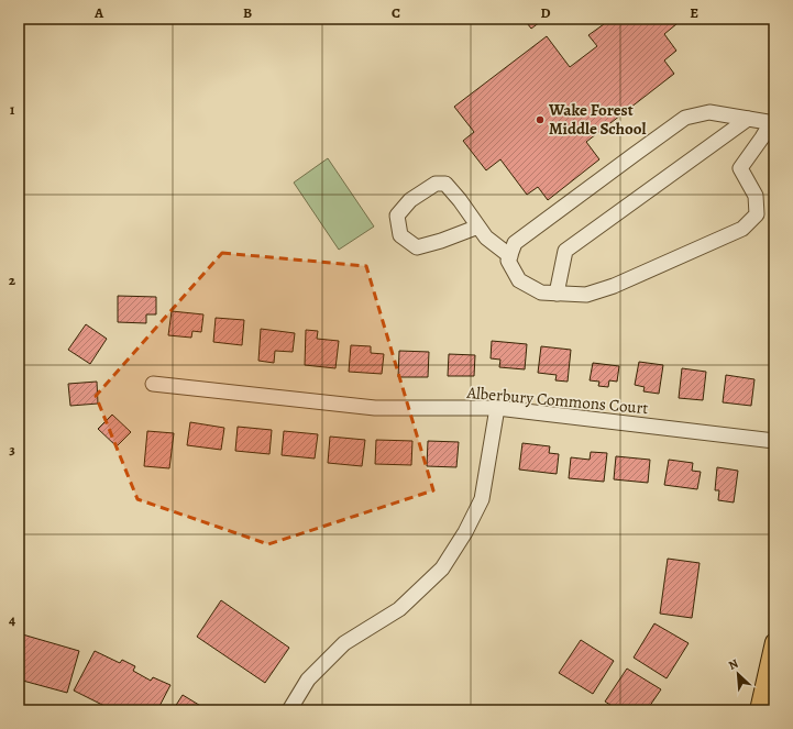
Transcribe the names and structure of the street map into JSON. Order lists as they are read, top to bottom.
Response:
{
  "streets": {
    "street": ["Alberbury Commons Court"]
  },
  "places": ["Wake Forest Middle School"],
  "north": "top left",
  "grid": {
    "columns": [
      "A",
      "B",
      "C",
      "D",
      "E"
    ],
    "rows": [
      "1",
      "2",
      "3",
      "4"
    ]
  }
}
